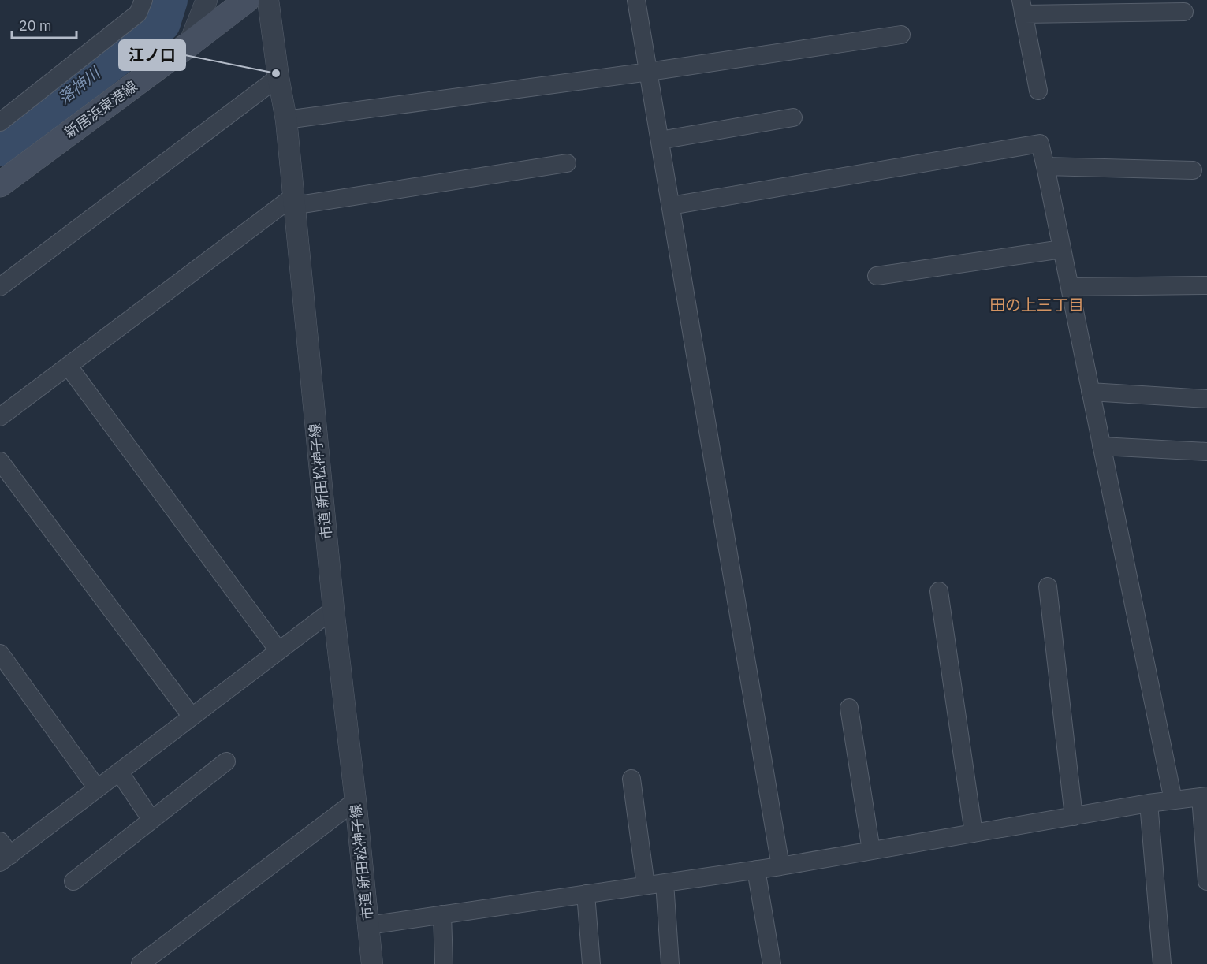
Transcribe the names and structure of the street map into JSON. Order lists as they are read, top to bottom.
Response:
{
  "streets": {
    "main road": ["新居浜東港線"],
    "street": ["市道 新田松神子線"]
  },
  "districts": ["田の上三丁目"],
  "water": ["落神川"],
  "places": ["江ノ口"],
  "scale_bar": "20 m"
}
